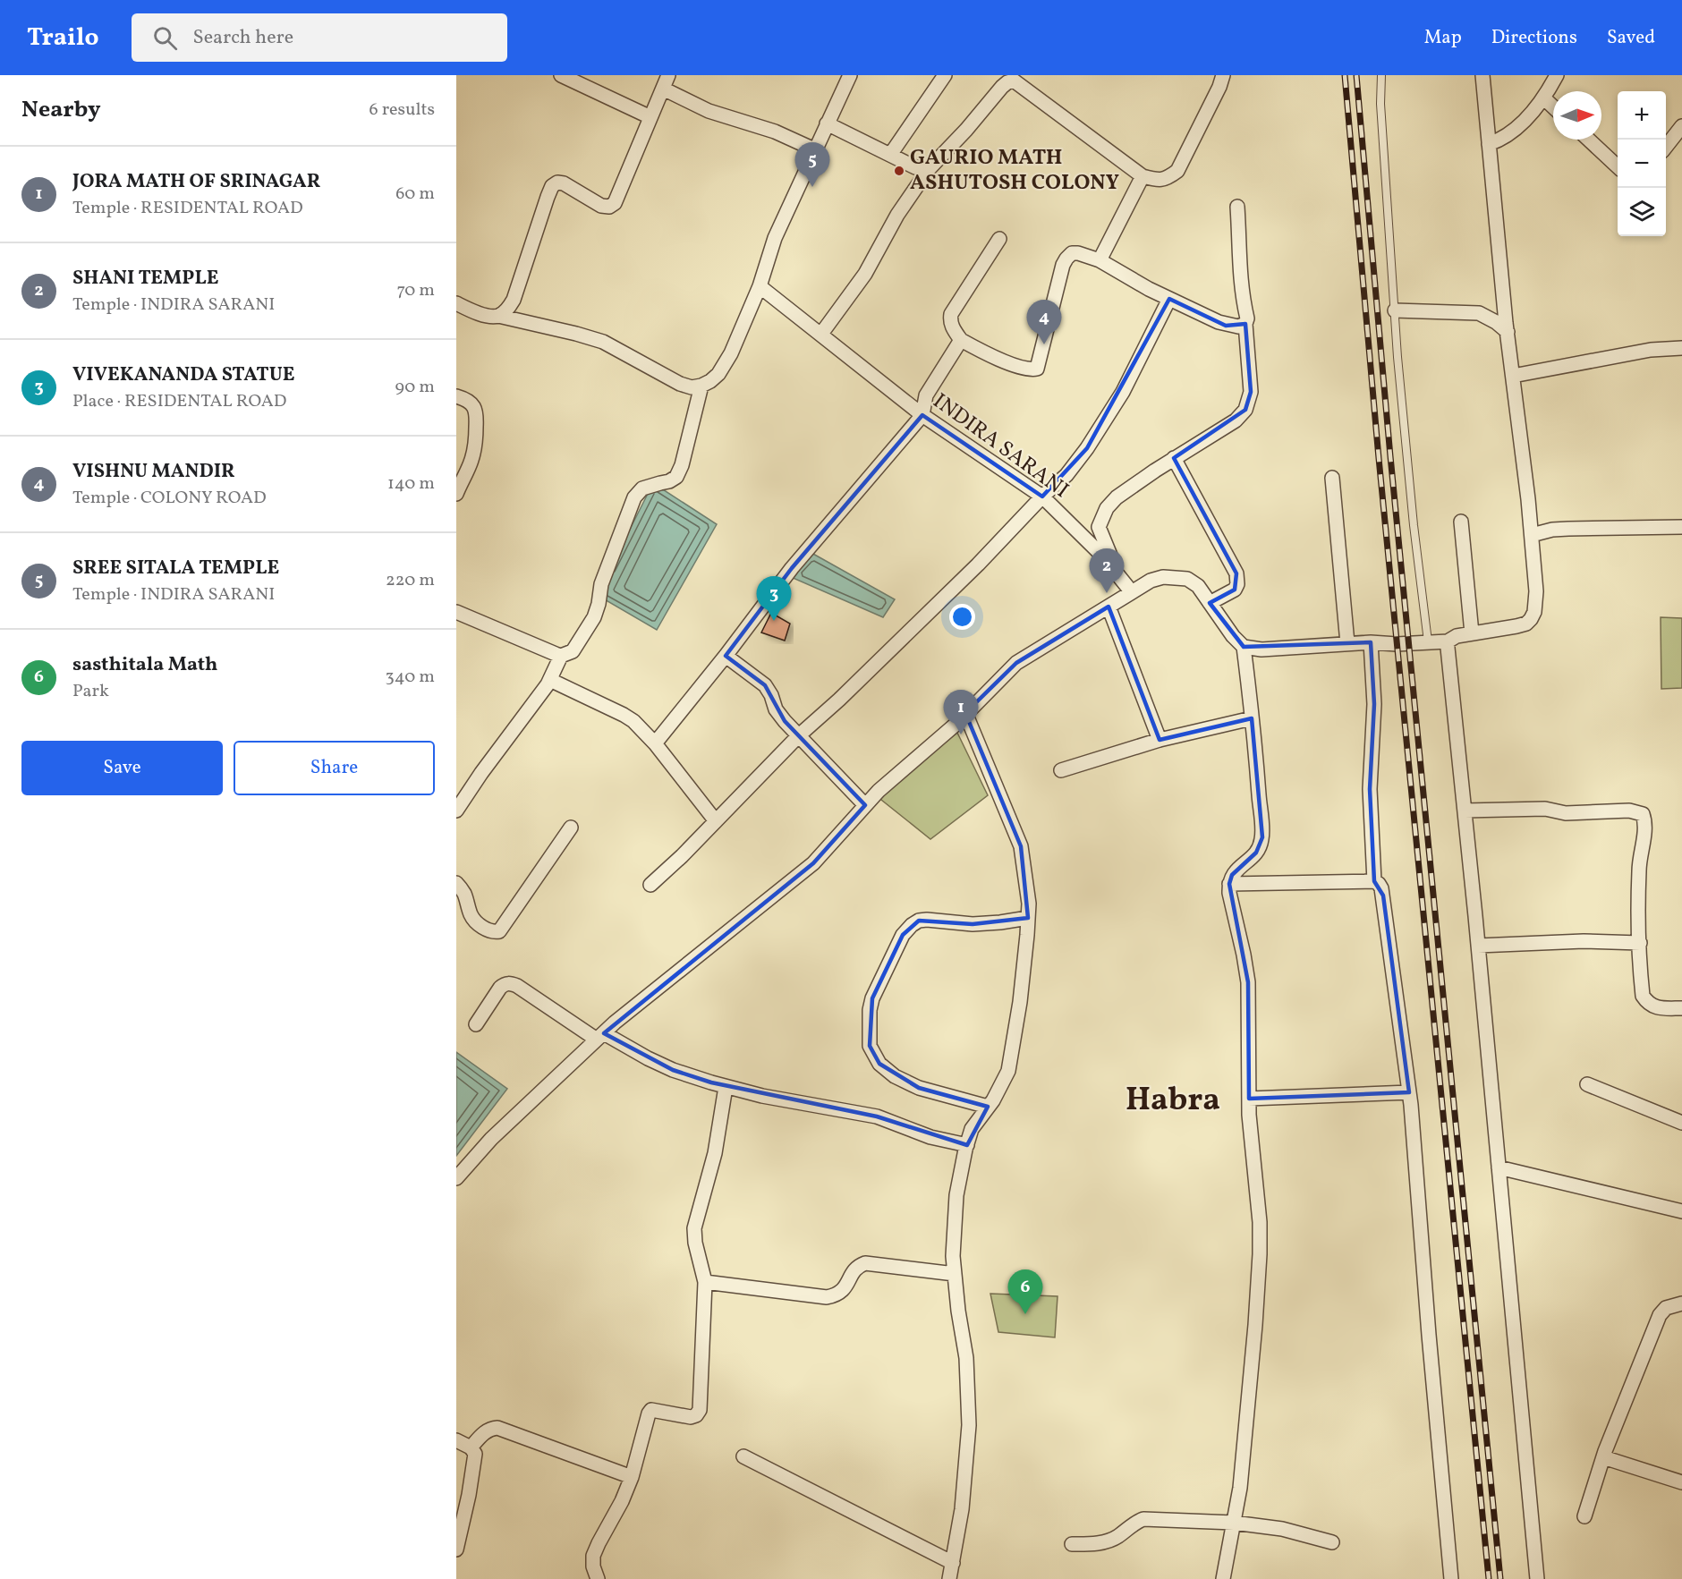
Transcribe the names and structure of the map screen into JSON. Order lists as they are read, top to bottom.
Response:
{
  "streets": {
    "street": ["INDIRA SARANI"]
  },
  "districts": ["Habra"],
  "places": ["GAURIO MATH ASHUTOSH COLONY"],
  "north": "right",
  "page": {
    "header": "Trailo",
    "search": "Search here",
    "nav": ["Map", "Directions", "Saved"],
    "heading": ["Nearby", "6 results"],
    "map_buttons": ["+", "−"],
    "pins": [
      "5",
      "4",
      "2",
      "3",
      "1",
      "6"
    ],
    "list": [
      {
        "mark": "1",
        "name": "JORA MATH OF SRINAGAR",
        "note": "Temple · RESIDENTAL ROAD",
        "value": "60 m"
      },
      {
        "mark": "2",
        "name": "SHANI TEMPLE",
        "note": "Temple · INDIRA SARANI",
        "value": "70 m"
      },
      {
        "mark": "3",
        "name": "VIVEKANANDA STATUE",
        "note": "Place · RESIDENTAL ROAD",
        "value": "90 m"
      },
      {
        "mark": "4",
        "name": "VISHNU MANDIR",
        "note": "Temple · COLONY ROAD",
        "value": "140 m"
      },
      {
        "mark": "5",
        "name": "SREE SITALA TEMPLE",
        "note": "Temple · INDIRA SARANI",
        "value": "220 m"
      },
      {
        "mark": "6",
        "name": "sasthitala Math",
        "note": "Park",
        "value": "340 m"
      }
    ],
    "buttons": ["Save", "Share"]
  }
}
